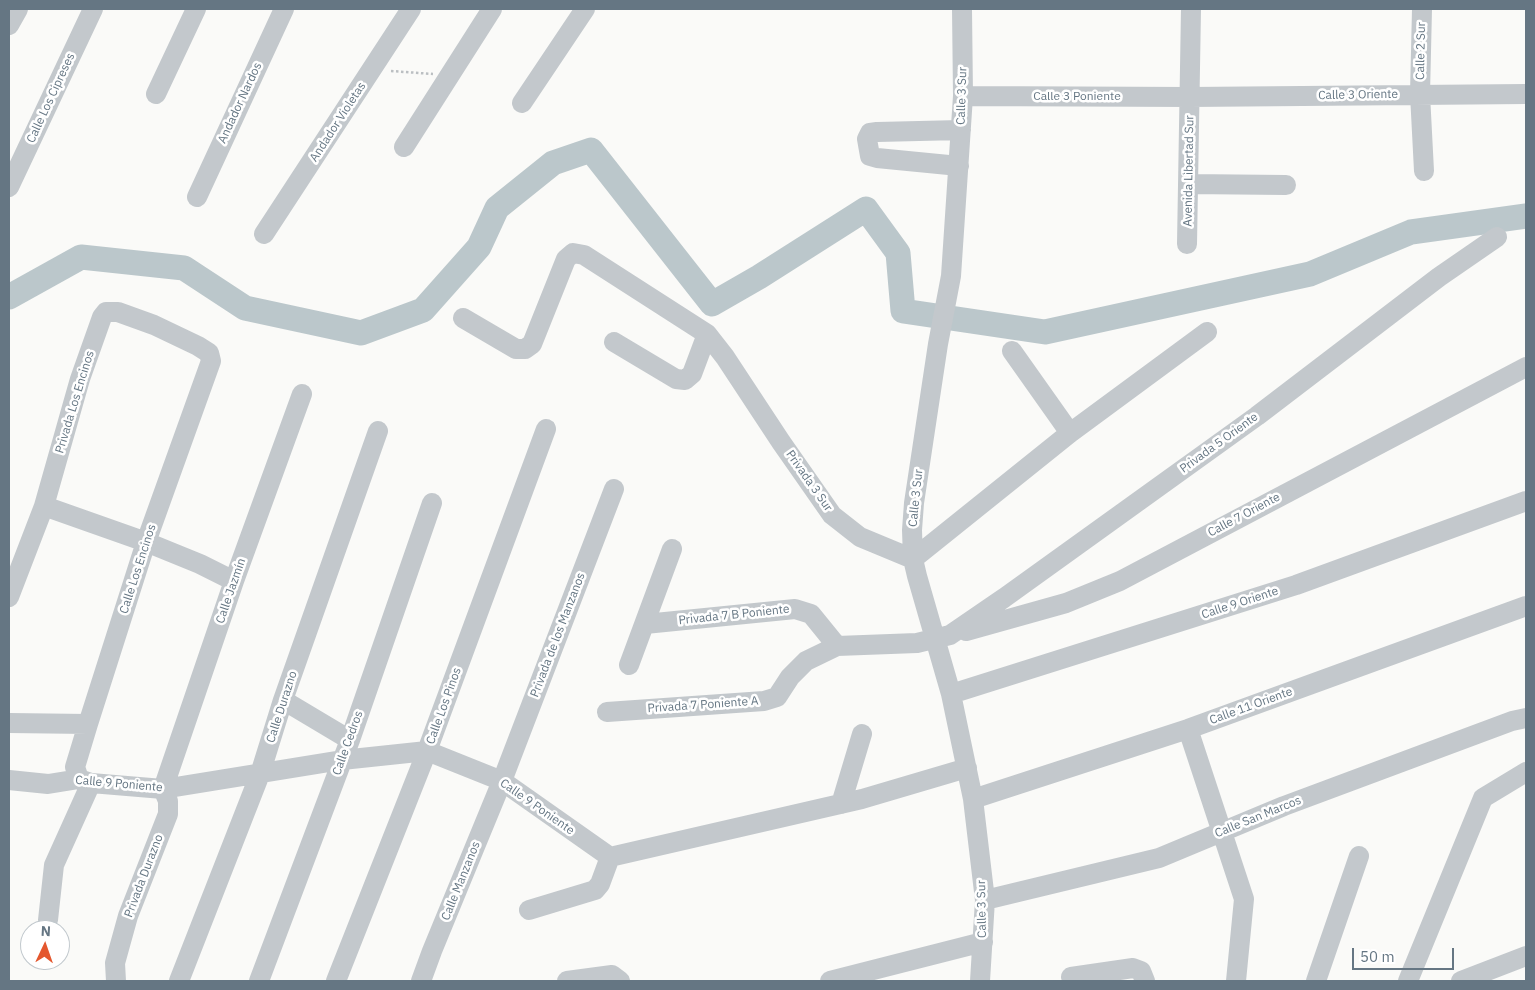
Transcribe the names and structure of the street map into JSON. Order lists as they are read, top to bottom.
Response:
{
  "streets": {
    "street": [
      "Calle 2 Sur",
      "Calle 3 Oriente",
      "Calle 3 Sur",
      "Calle 3 Poniente",
      "Calle Los Cipreses",
      "Andador Nardos",
      "Andador Violetas",
      "Avenida Libertad Sur",
      "Privada Los Encinos",
      "Privada 5 Oriente",
      "Privada 3 Sur",
      "Calle 7 Oriente",
      "Calle Los Encinos",
      "Calle Jazmín",
      "Calle 9 Oriente",
      "Privada 7 B Poniente",
      "Privada de los Manzanos",
      "Privada 7 Poniente A",
      "Calle Los Pinos",
      "Calle 11 Oriente",
      "Calle Durazno",
      "Calle Cedros",
      "Calle 9 Poniente",
      "Calle San Marcos",
      "Privada Durazno",
      "Calle Manzanos"
    ]
  },
  "crossings": [
    ["Calle 2 Sur", "Calle 3 Oriente"],
    ["Calle 3 Oriente", "Calle 3 Poniente"],
    ["Calle 3 Oriente", "Avenida Libertad Sur"],
    ["Calle 3 Sur", "Calle 3 Poniente"],
    ["Calle 3 Sur", "Privada 5 Oriente"],
    ["Calle 3 Sur", "Privada 3 Sur"],
    ["Calle 3 Sur", "Calle 7 Oriente"],
    ["Calle 3 Sur", "Calle 9 Oriente"],
    ["Calle 3 Sur", "Calle 11 Oriente"],
    ["Calle 3 Sur", "Calle San Marcos"],
    ["Calle 3 Poniente", "Avenida Libertad Sur"],
    ["Privada Los Encinos", "Calle Los Encinos"],
    ["Privada 5 Oriente", "Calle 7 Oriente"],
    ["Calle 7 Oriente", "Privada 7 B Poniente"],
    ["Calle 7 Oriente", "Privada 7 Poniente A"],
    ["Calle Los Encinos", "Calle 9 Poniente"],
    ["Calle Jazmín", "Calle 9 Poniente"],
    ["Calle Jazmín", "Privada Durazno"],
    ["Privada 7 B Poniente", "Privada 7 Poniente A"],
    ["Privada de los Manzanos", "Calle 9 Poniente"],
    ["Privada de los Manzanos", "Calle Manzanos"],
    ["Calle Los Pinos", "Calle 9 Poniente"],
    ["Calle Durazno", "Calle 9 Poniente"],
    ["Calle Cedros", "Calle 9 Poniente"],
    ["Calle 9 Poniente", "Privada Durazno"],
    ["Calle 9 Poniente", "Calle Manzanos"]
  ],
  "scale_bar": "50 m",
  "north": "top"
}
